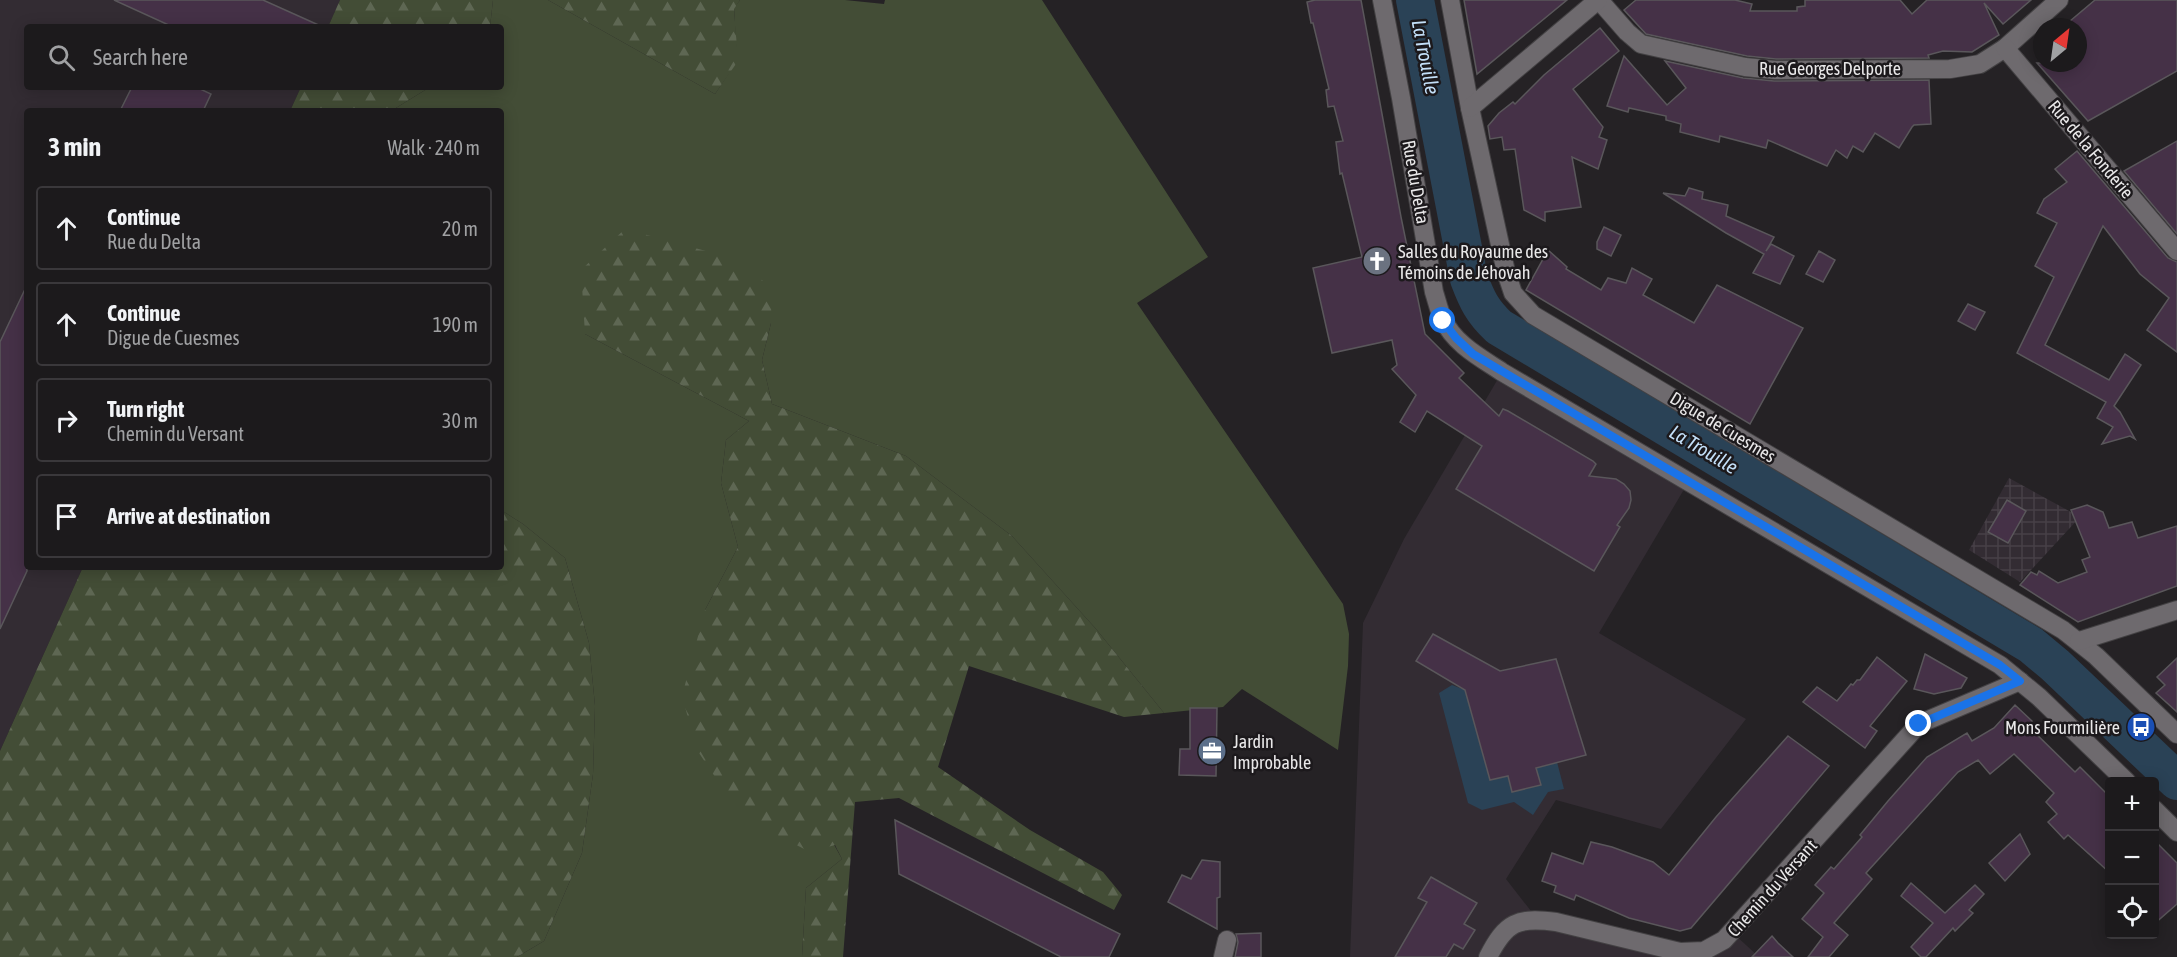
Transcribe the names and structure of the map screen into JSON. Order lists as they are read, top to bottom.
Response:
{
  "streets": {
    "street": [
      "Rue Georges Delporte",
      "Rue de la Fonderie",
      "Rue du Delta",
      "Digue de Cuesmes",
      "Chemin du Versant"
    ]
  },
  "crossings": [
    ["Rue Georges Delporte", "Rue de la Fonderie"],
    ["Rue du Delta", "Chemin du Versant"]
  ],
  "water": ["La Trouille"],
  "places": {
    "church": ["Salles du Royaume des Témoins de Jéhovah"],
    "bus stop": ["Mons Fourmilière"],
    "office": ["Jardin Improbable"]
  },
  "north": "top right",
  "page": {
    "search": "Search here",
    "heading": ["3 min", "Walk · 240 m"],
    "list": [
      ["Continue", "Rue du Delta", "20 m"],
      ["Continue", "Digue de Cuesmes", "190 m"],
      ["Turn right", "Chemin du Versant", "30 m"],
      "Arrive at destination"
    ],
    "map_buttons": ["+", "−"]
  }
}
